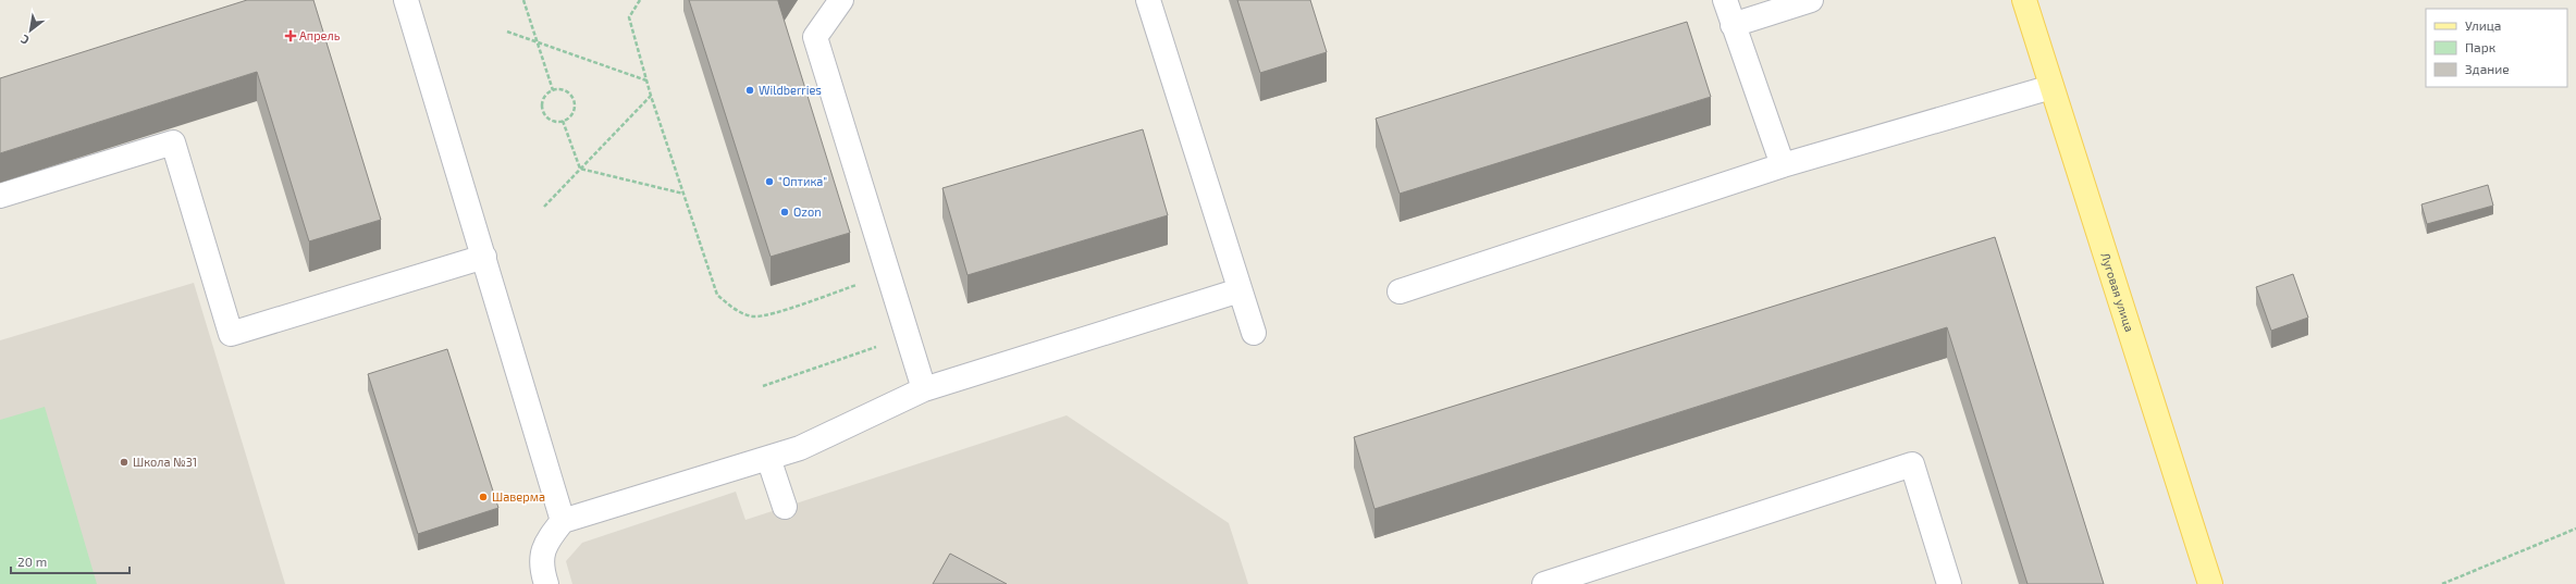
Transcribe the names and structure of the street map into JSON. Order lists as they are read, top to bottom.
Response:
{
  "streets": {
    "main road": ["Луговая улица"]
  },
  "places": {
    "health": ["Апрель"],
    "other": [
      "Wildberries",
      "\"Оптика\"",
      "Ozon",
      "Школа №31",
      "Шаверма"
    ]
  },
  "legend": ["Улица", "Парк", "Здание"],
  "scale_bar": "20 m",
  "north": "bottom left"
}
